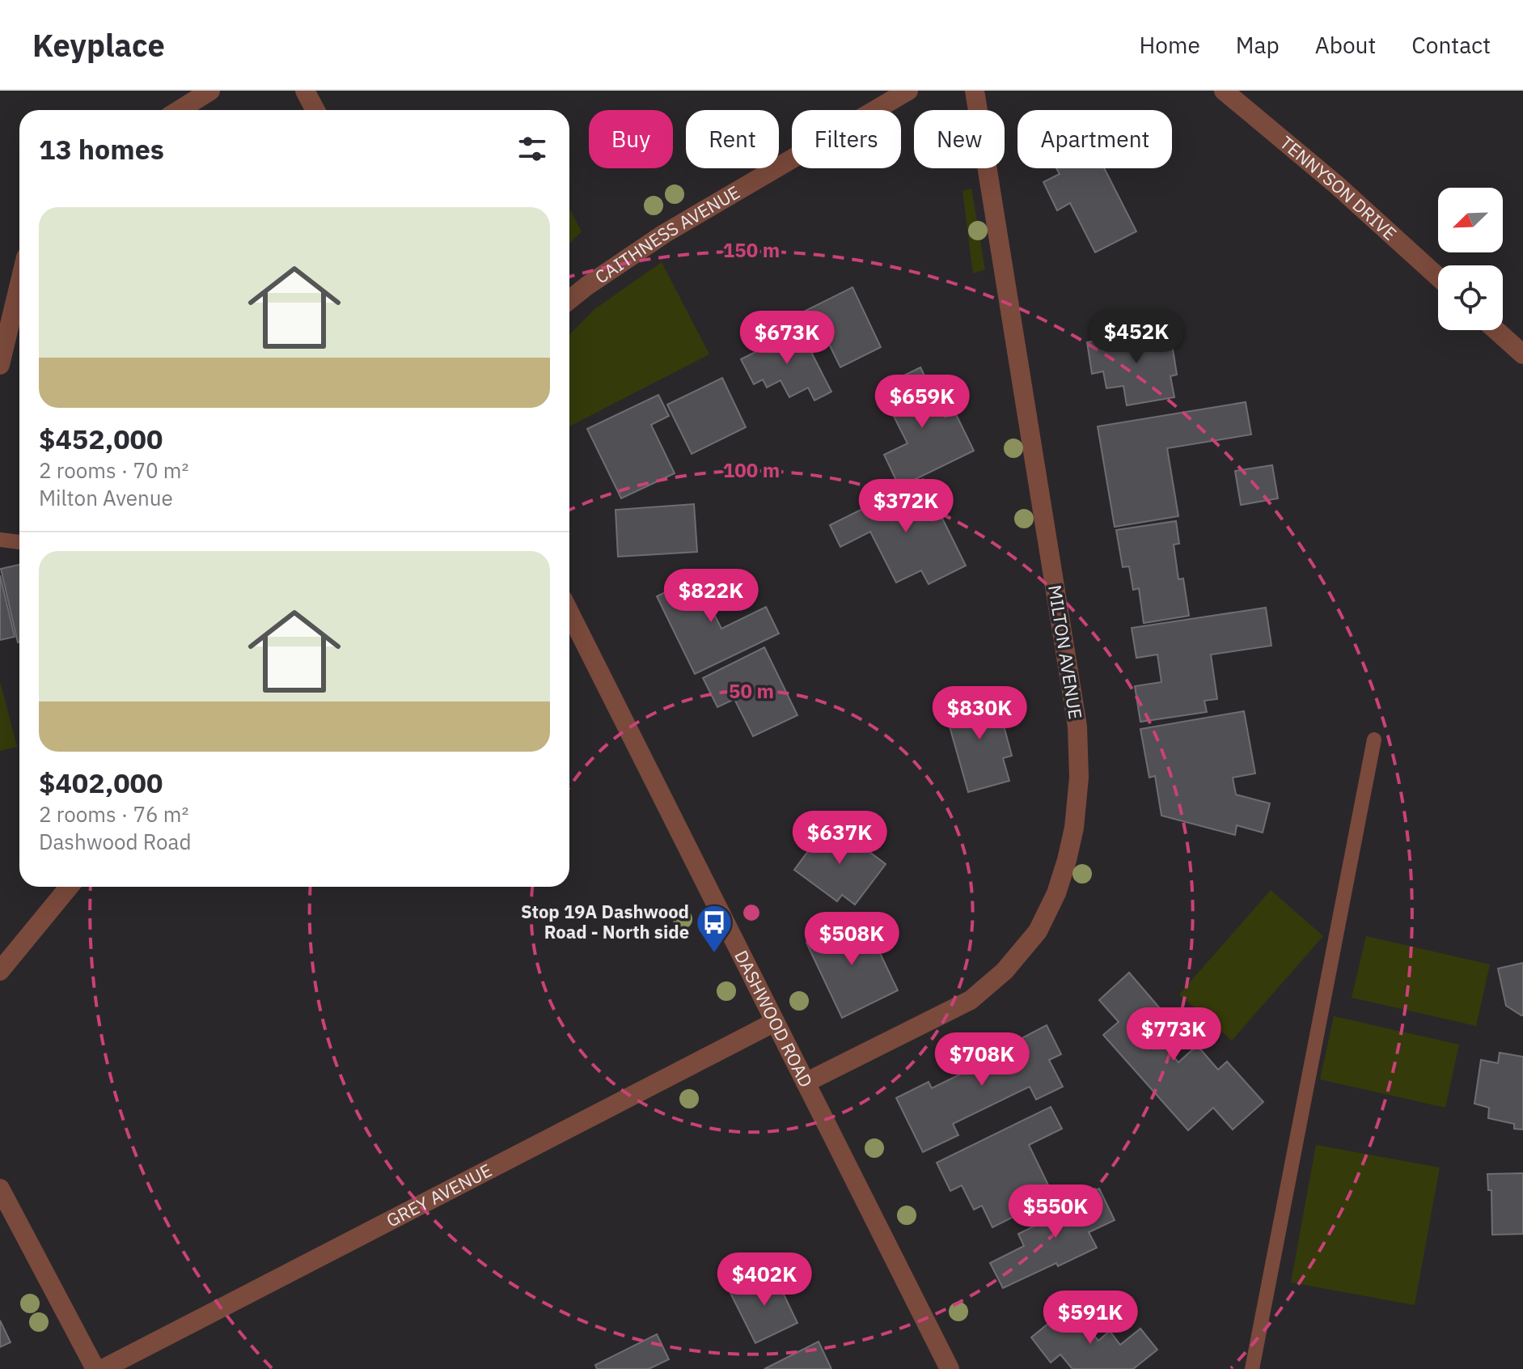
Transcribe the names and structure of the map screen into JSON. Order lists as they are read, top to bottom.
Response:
{
  "streets": {
    "street": [
      "TENNYSON DRIVE",
      "CAITHNESS AVENUE",
      "MILTON AVENUE",
      "DASHWOOD ROAD",
      "GREY AVENUE"
    ]
  },
  "crossings": [
    ["MILTON AVENUE", "DASHWOOD ROAD"],
    ["DASHWOOD ROAD", "GREY AVENUE"]
  ],
  "places": {
    "bus stop": ["Stop 19A Dashwood Road - North side"]
  },
  "north": "bottom left",
  "page": {
    "header": "Keyplace",
    "nav": [
      "Home",
      "Map",
      "About",
      "Contact"
    ],
    "chip": [
      "Buy",
      "Rent",
      "Filters",
      "New",
      "Apartment"
    ],
    "heading": "13 homes",
    "list": [
      {
        "name": "$452,000",
        "note": "2 rooms · 70 m² · Milton Avenue"
      },
      {
        "name": "$402,000",
        "note": "2 rooms · 76 m² · Dashwood Road"
      }
    ],
    "price": [
      "$452K",
      "$673K",
      "$659K",
      "$372K",
      "$822K",
      "$830K",
      "$637K",
      "$508K",
      "$773K",
      "$708K",
      "$550K",
      "$402K",
      "$591K"
    ]
  },
  "rings": ["150 m", "100 m", "50 m"]
}
